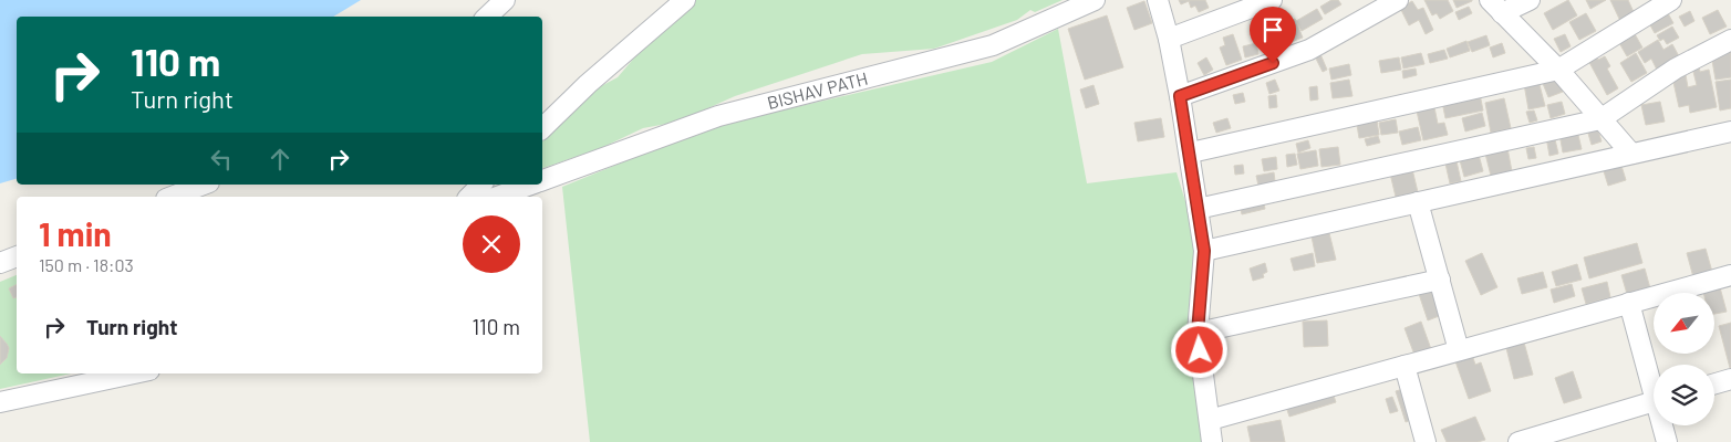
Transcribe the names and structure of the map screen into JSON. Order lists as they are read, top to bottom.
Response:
{
  "streets": {
    "street": ["BISHAV PATH"]
  },
  "north": "bottom left",
  "page": {
    "turn": ["110 m", "Turn right"],
    "heading": ["1 min", "150 m · 18:03"],
    "list": [
      {
        "name": "Turn right",
        "value": "110 m"
      }
    ]
  }
}
